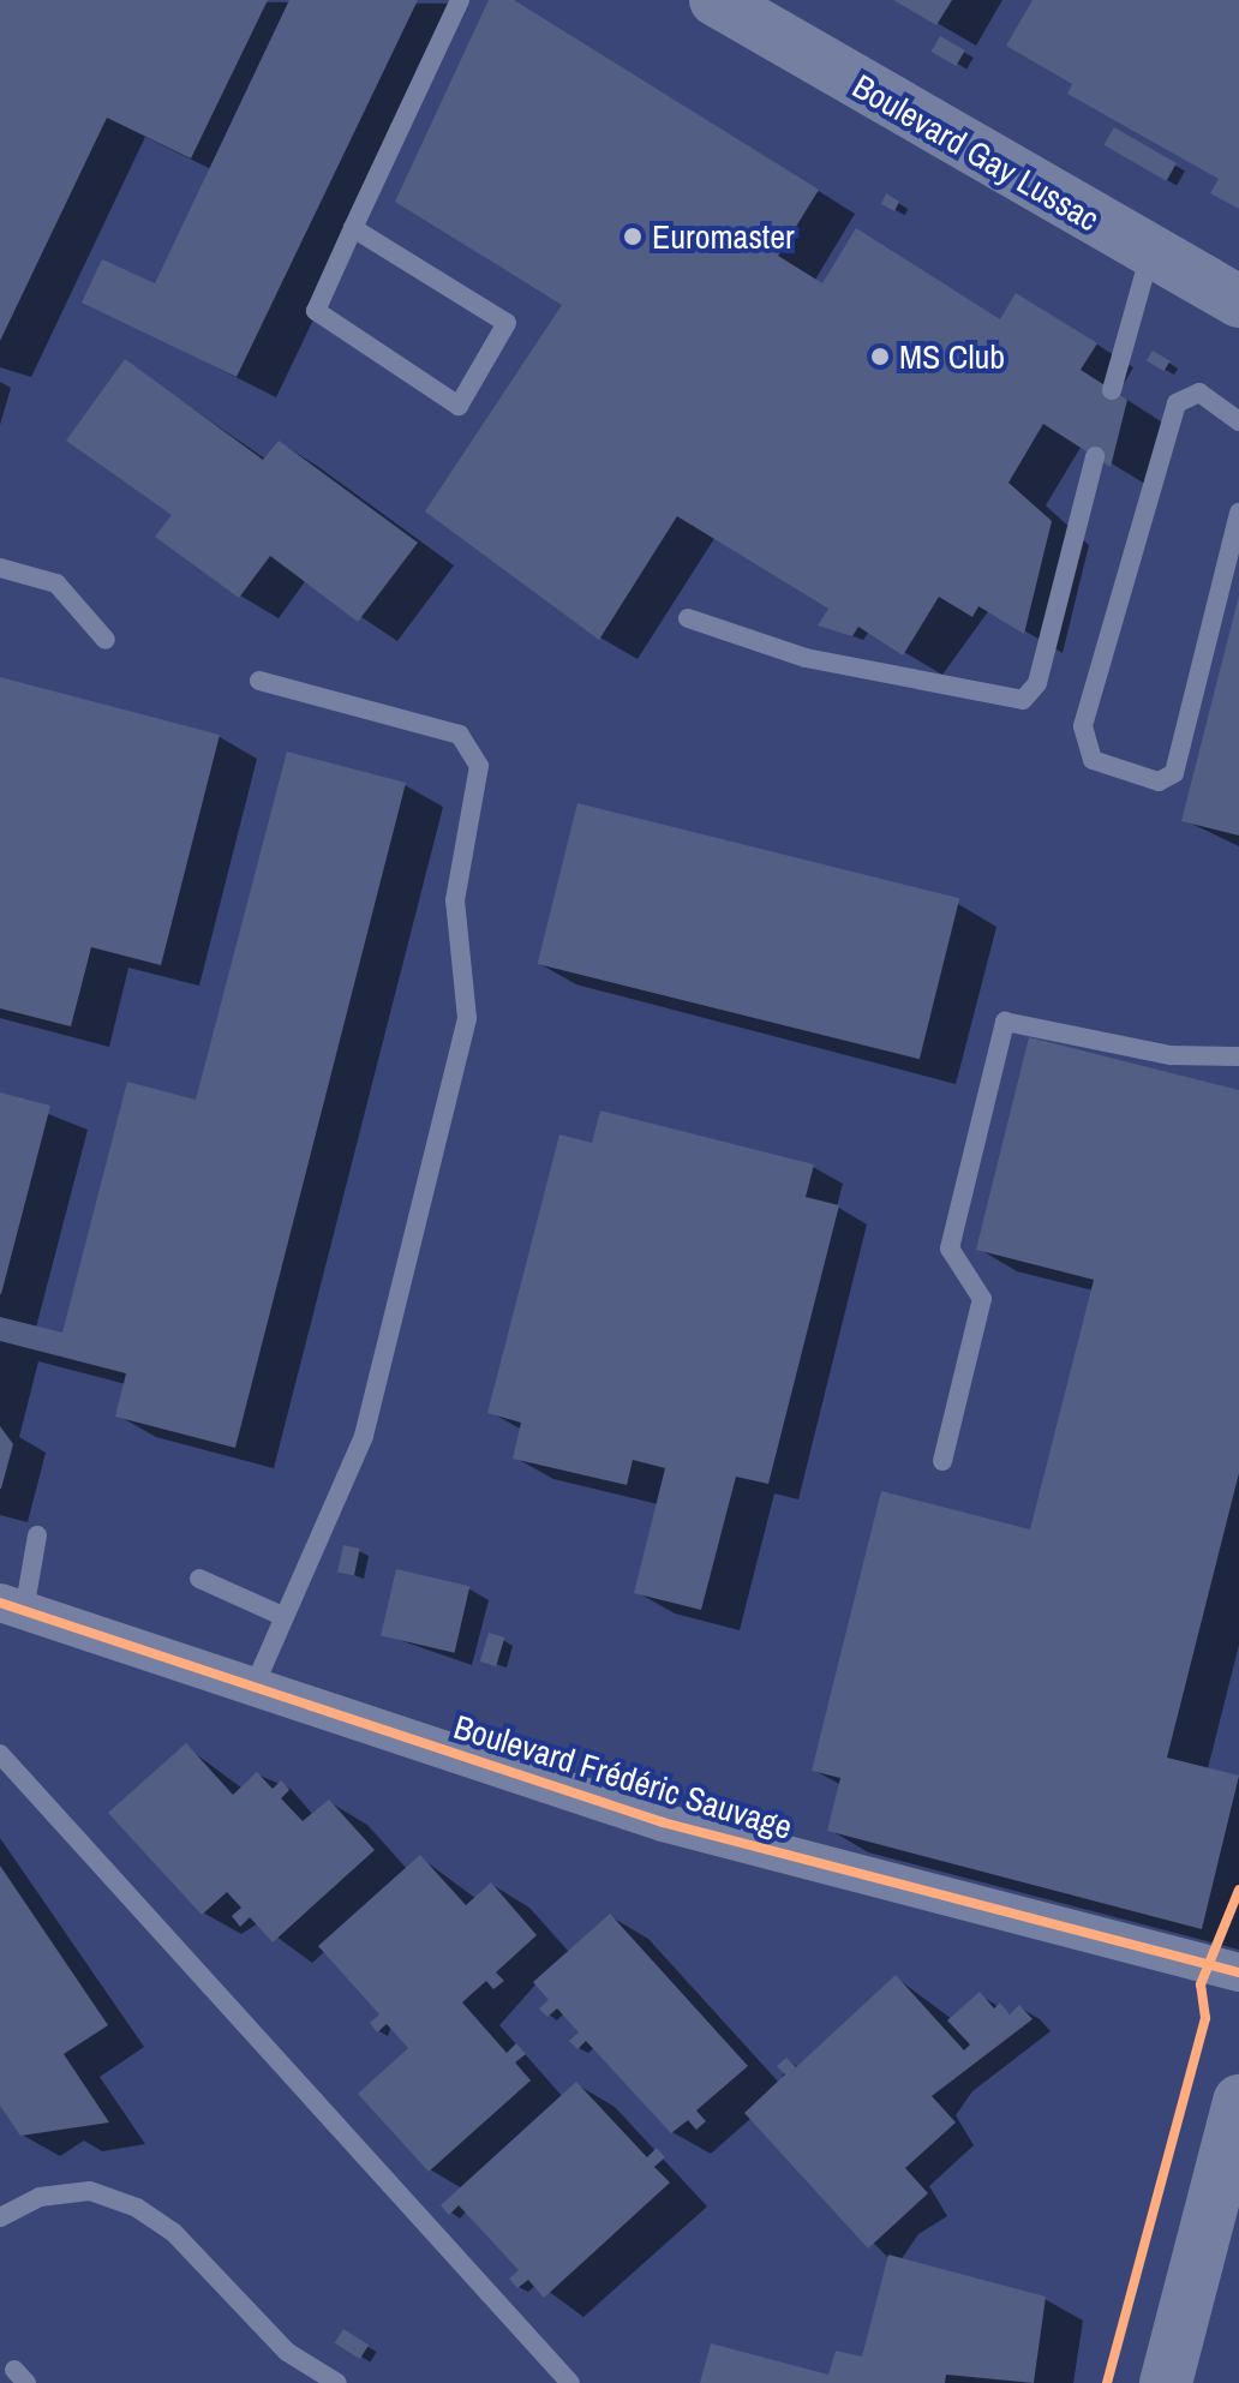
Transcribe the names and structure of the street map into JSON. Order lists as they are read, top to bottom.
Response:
{
  "streets": {
    "main road": ["Boulevard Gay Lussac"],
    "street": ["Boulevard Frédéric Sauvage"]
  },
  "places": ["Euromaster", "MS Club"]
}
